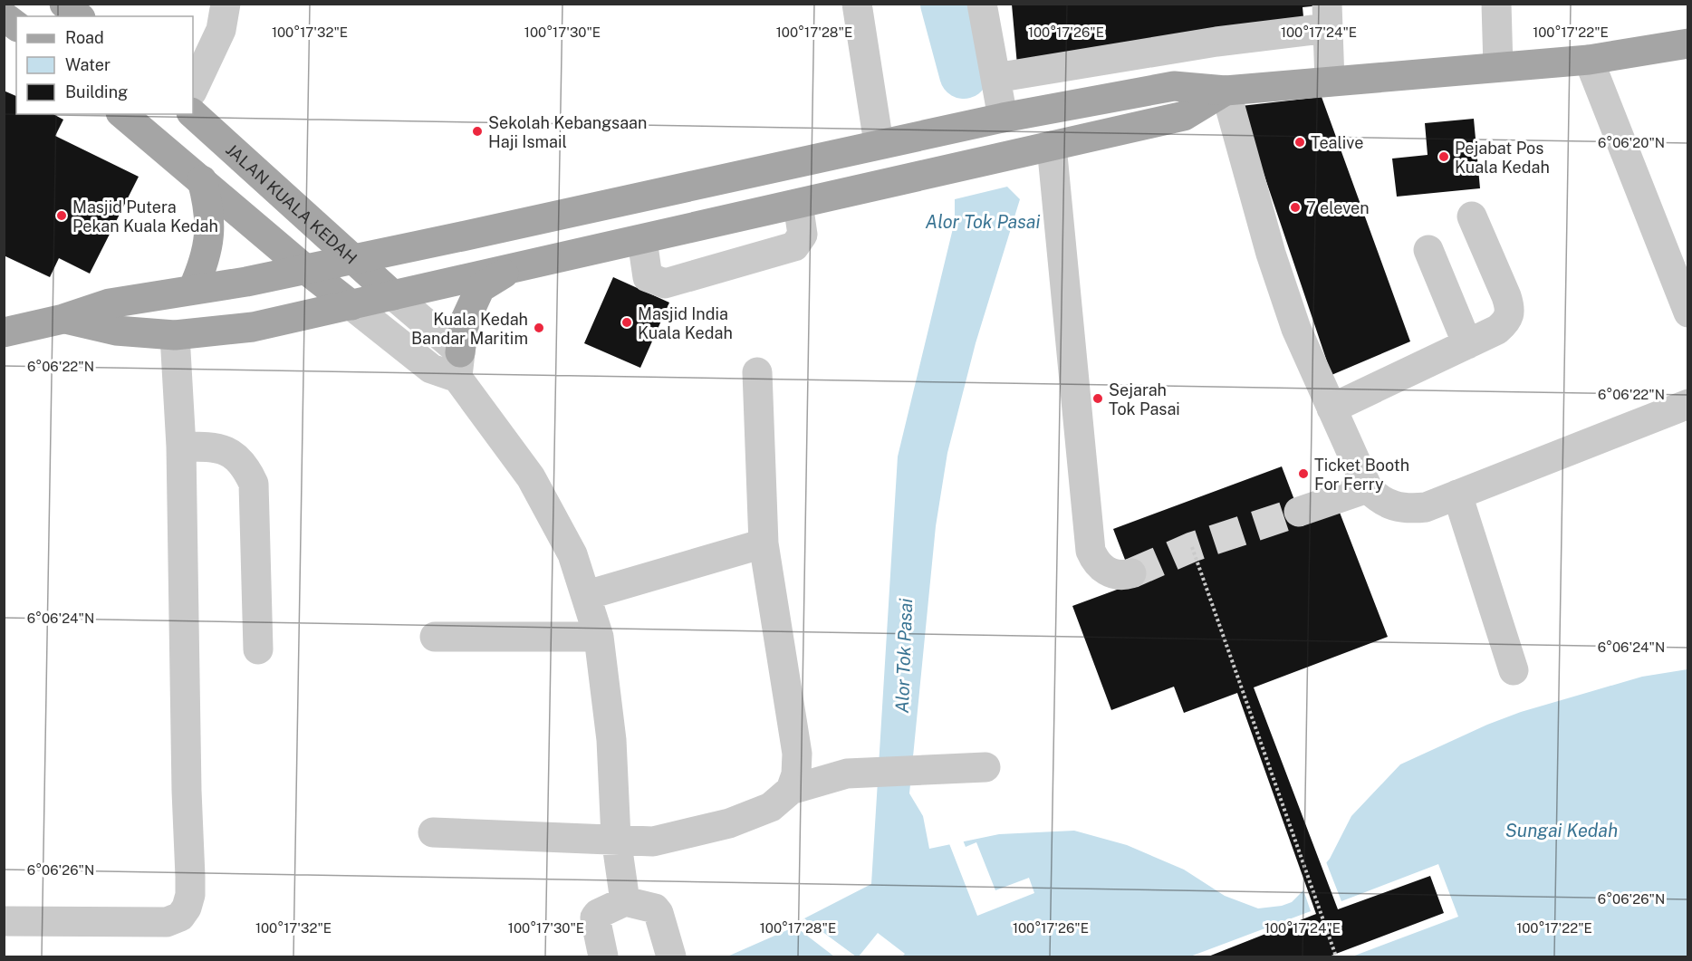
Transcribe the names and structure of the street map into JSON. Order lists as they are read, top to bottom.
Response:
{
  "streets": {
    "main road": ["JALAN KUALA KEDAH"]
  },
  "water": ["Alor Tok Pasai", "Sungai Kedah"],
  "places": [
    "Sekolah Kebangsaan Haji Ismail",
    "Tealive",
    "Pejabat Pos Kuala Kedah",
    "7 eleven",
    "Masjid Putera Pekan Kuala Kedah",
    "Masjid India Kuala Kedah",
    "Kuala Kedah Bandar Maritim",
    "Sejarah Tok Pasai",
    "Ticket Booth For Ferry"
  ],
  "legend": ["Road", "Water", "Building"],
  "coordinates": [
    "100°17'32\"E",
    "100°17'30\"E",
    "100°17'28\"E",
    "100°17'26\"E",
    "100°17'24\"E",
    "100°17'22\"E",
    "6°06'20\"N",
    "6°06'22\"N",
    "6°06'24\"N",
    "6°06'26\"N"
  ]
}
